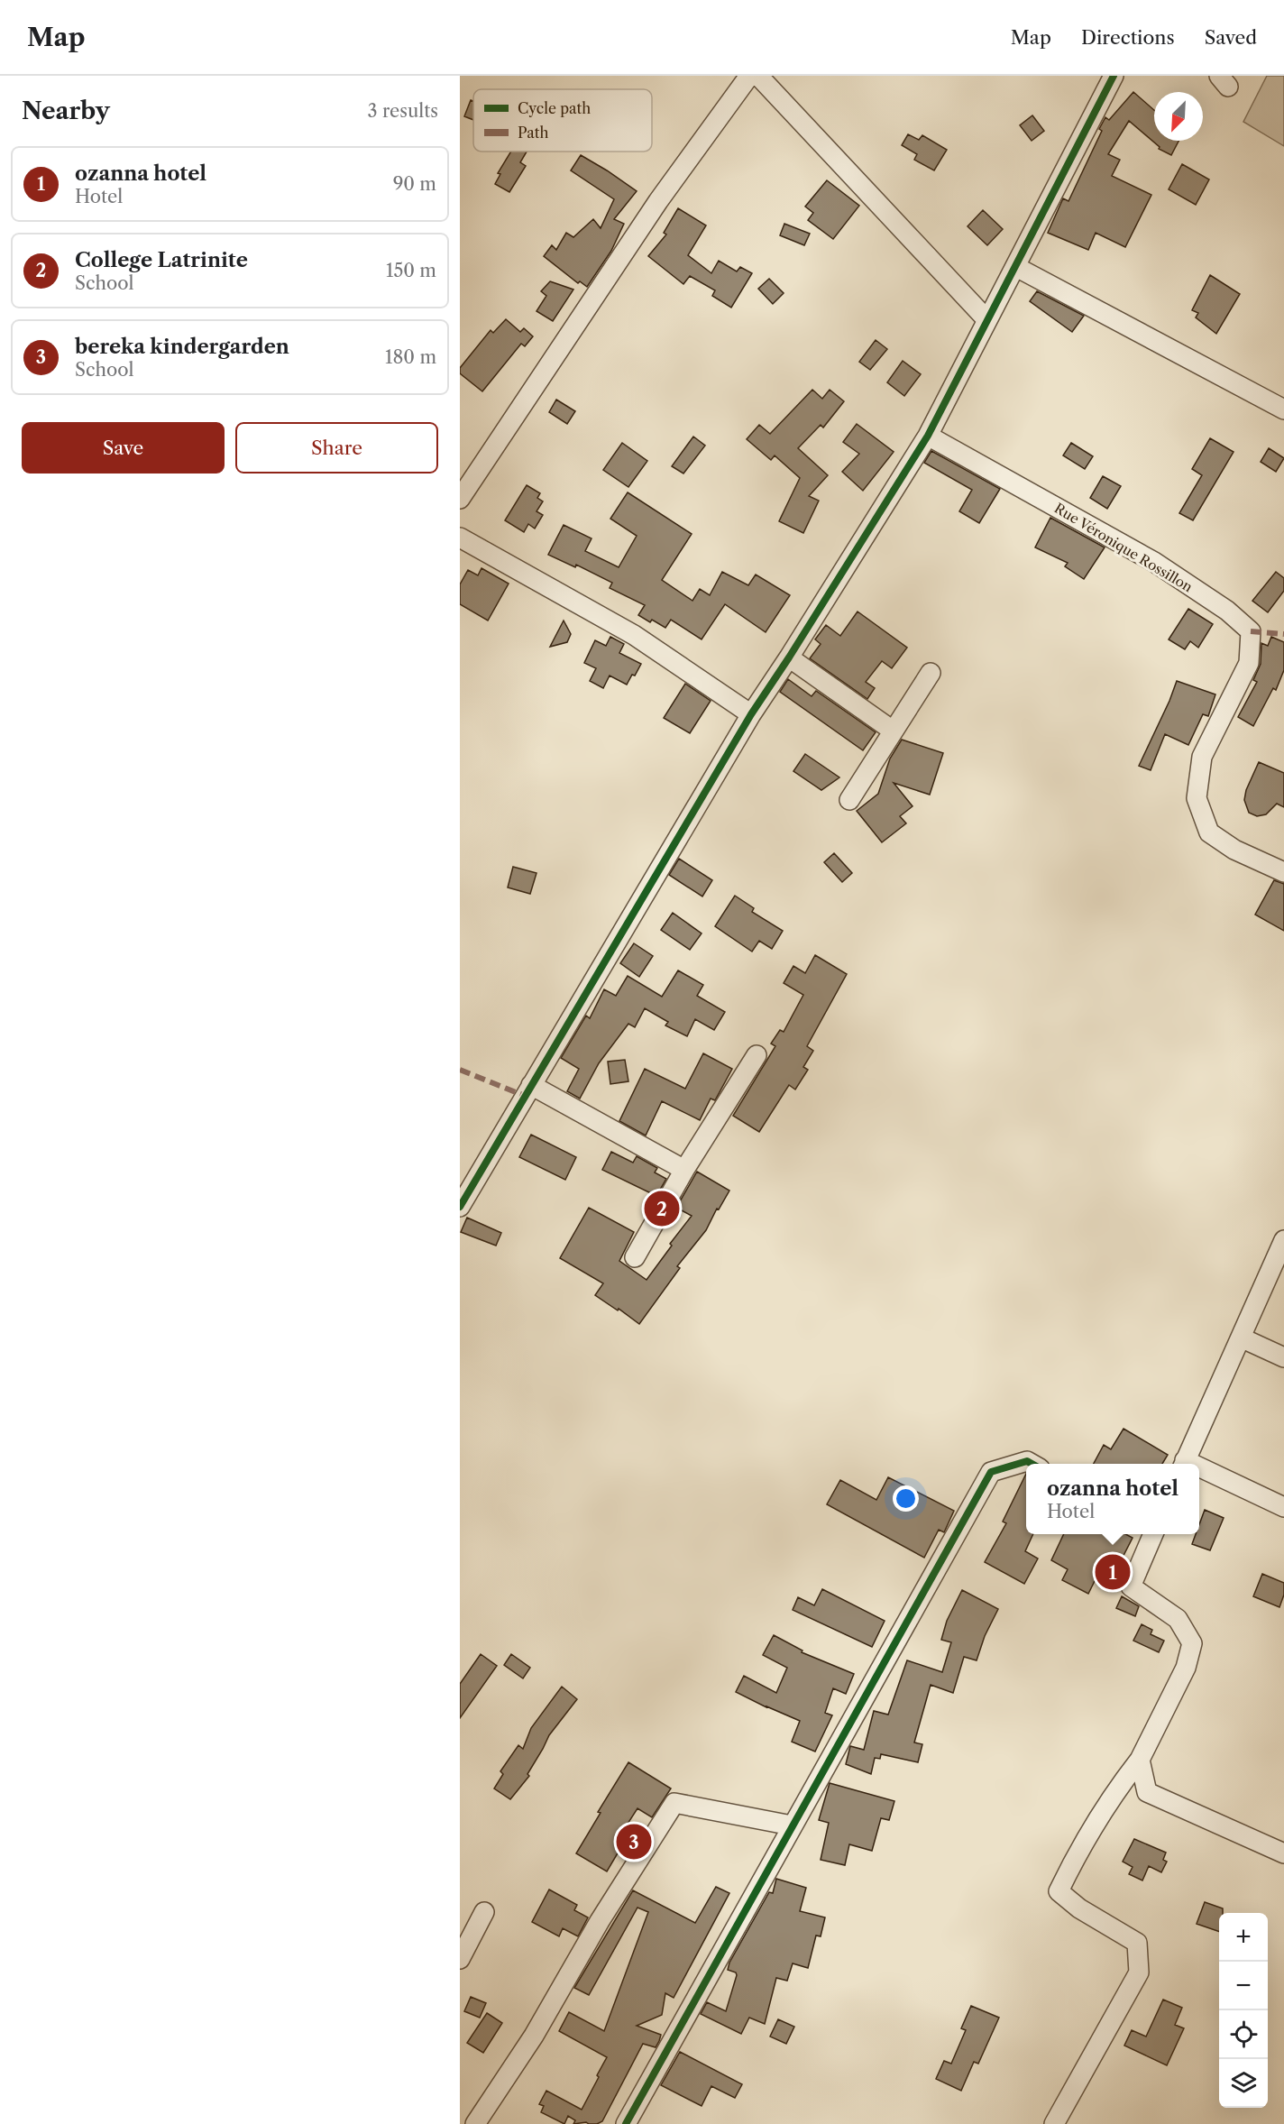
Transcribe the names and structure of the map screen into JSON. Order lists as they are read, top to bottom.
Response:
{
  "streets": {
    "street": ["Rue Véronique Rossillon"]
  },
  "legend": ["Cycle path", "Path"],
  "north": "bottom left",
  "page": {
    "header": "Map",
    "nav": ["Map", "Directions", "Saved"],
    "heading": ["Nearby", "3 results"],
    "list": [
      {
        "mark": "1",
        "name": "ozanna hotel",
        "note": "Hotel",
        "value": "90 m"
      },
      {
        "mark": "2",
        "name": "College Latrinite",
        "note": "School",
        "value": "150 m"
      },
      {
        "mark": "3",
        "name": "bereka kindergarden",
        "note": "School",
        "value": "180 m"
      }
    ],
    "buttons": ["Save", "Share"],
    "pins": ["2", "1", "3"],
    "popup": ["ozanna hotel", "Hotel"],
    "map_buttons": ["+", "−"]
  }
}
